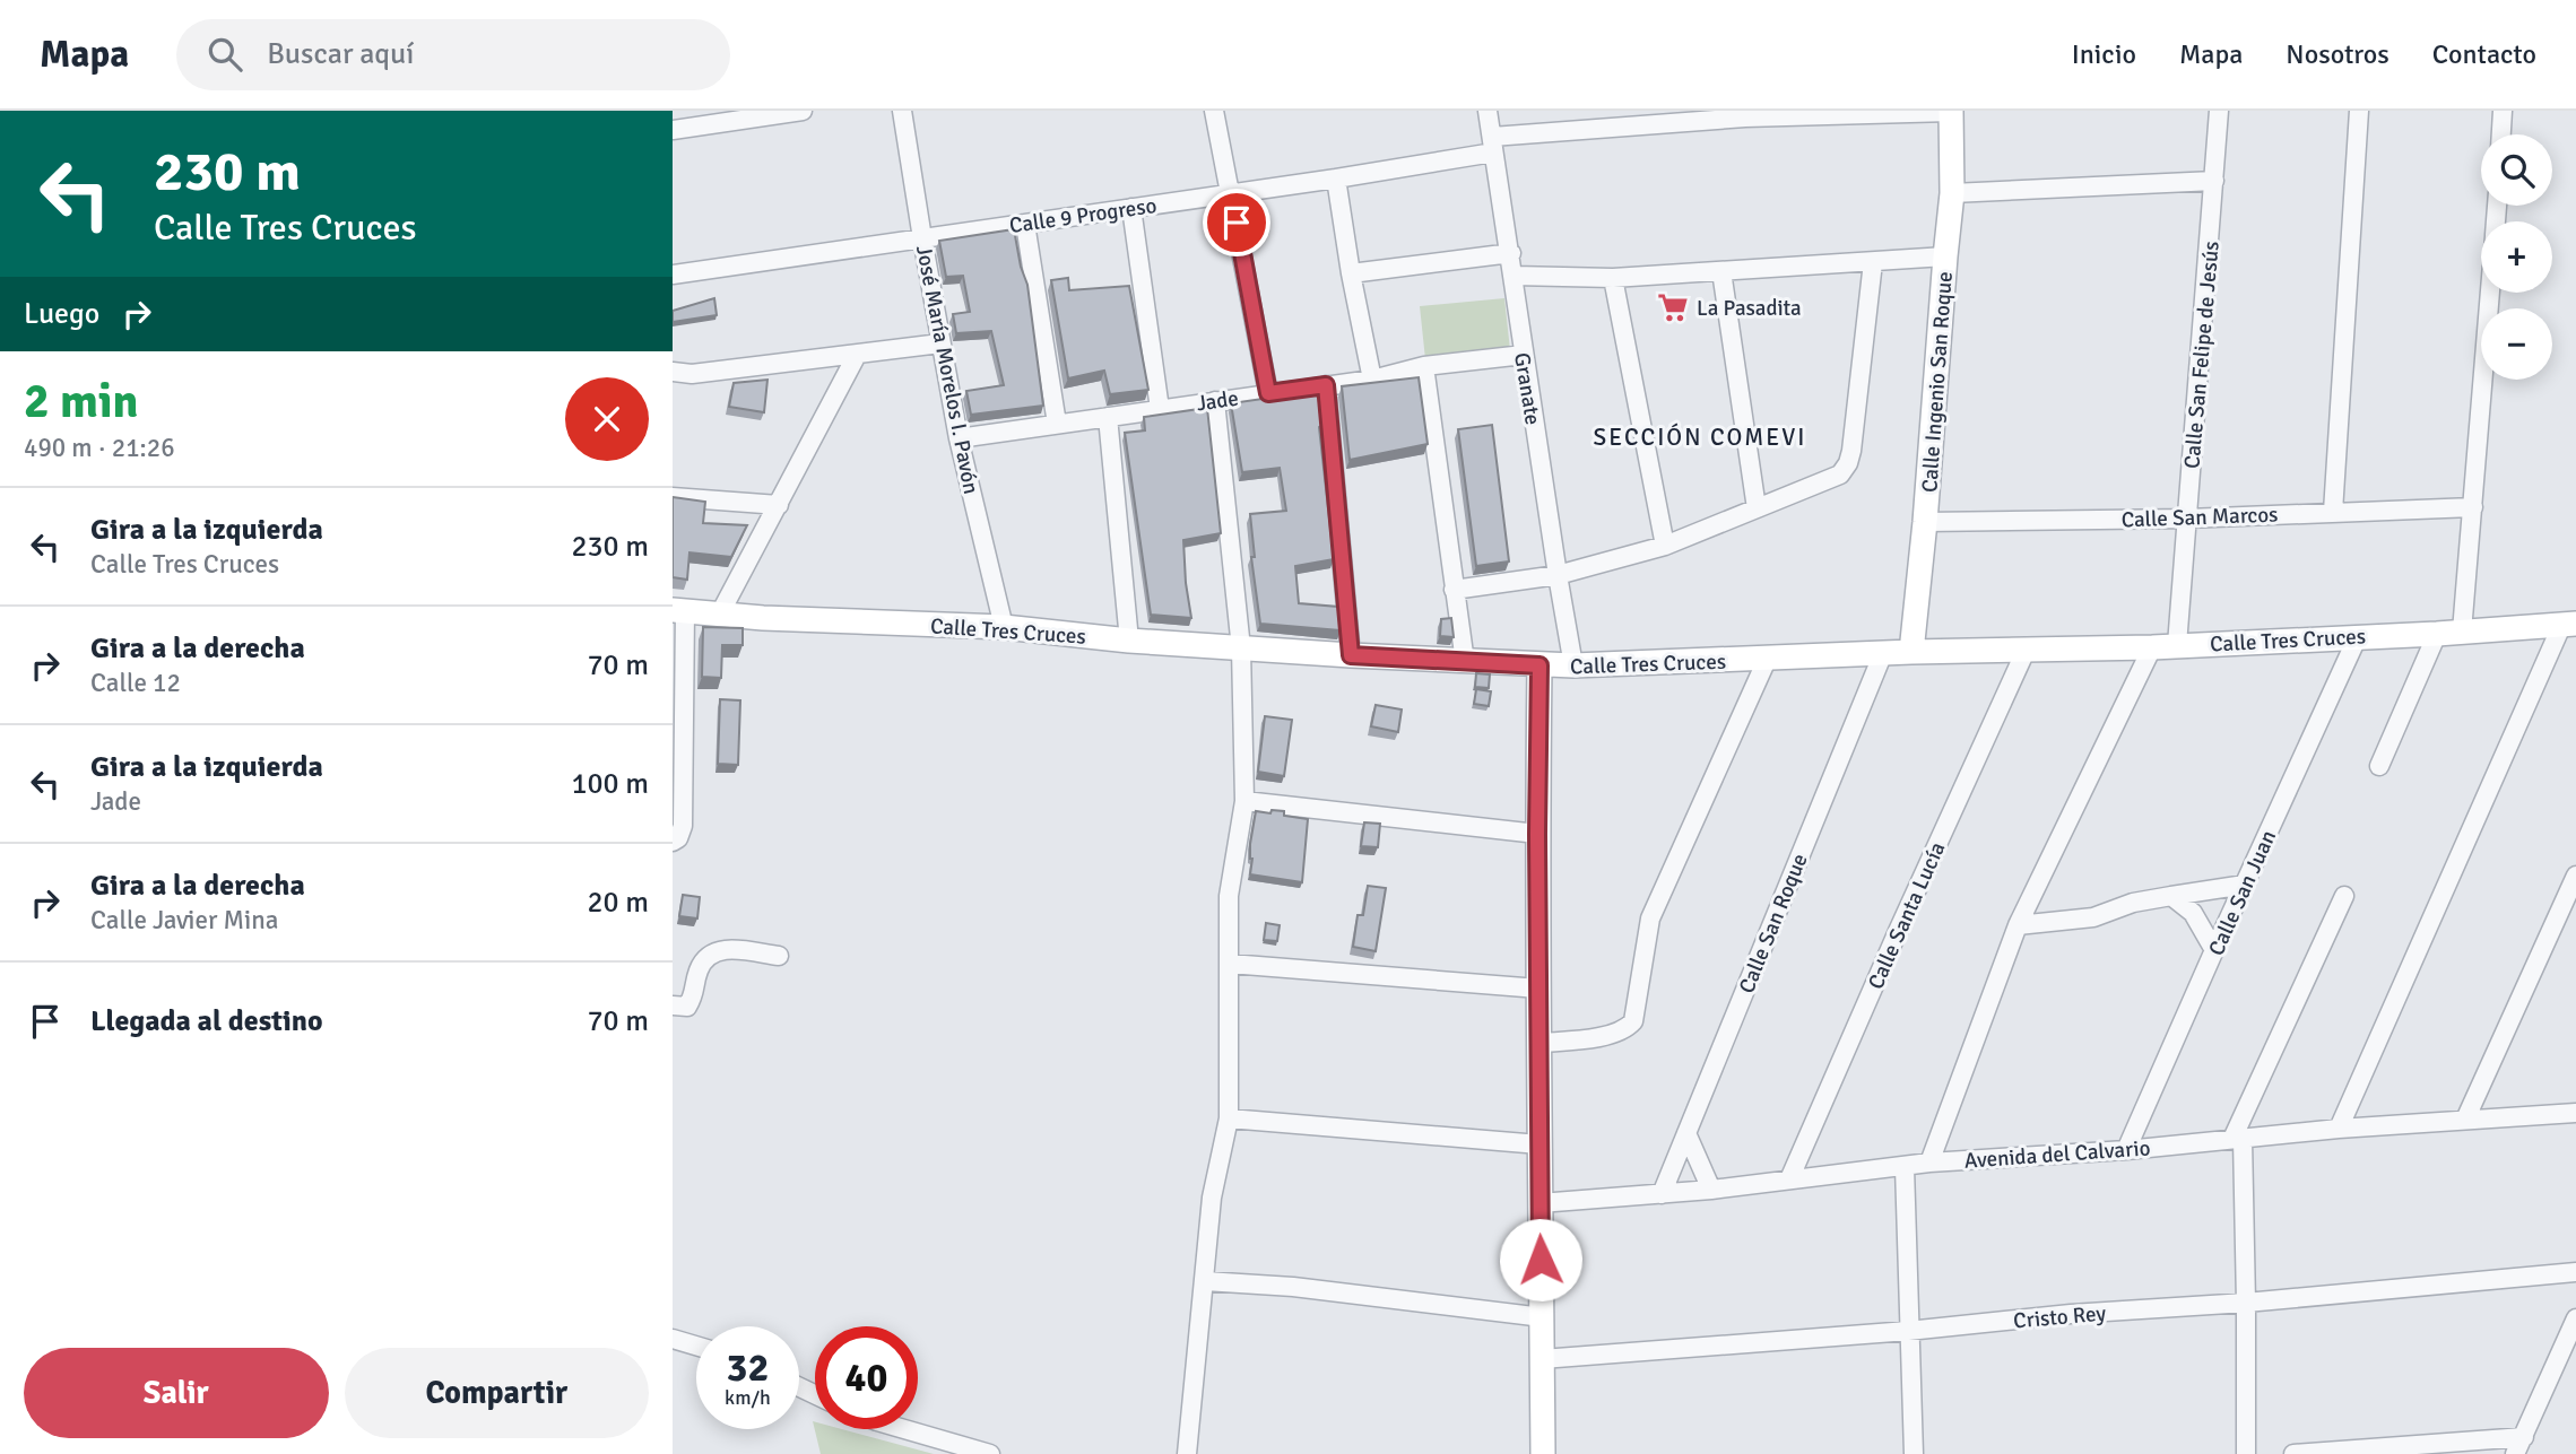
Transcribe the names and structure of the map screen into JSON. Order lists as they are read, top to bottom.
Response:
{
  "streets": {
    "street": [
      "Calle 9 Progreso",
      "Calle San Felipe de Jesús",
      "José María Morelos I. Pavón",
      "Calle Ingenio San Roque",
      "Granate",
      "Jade",
      "Calle San Marcos",
      "Calle Tres Cruces",
      "Calle San Juan",
      "Calle Santa Lucía",
      "Calle San Roque",
      "Avenida del Calvario",
      "Cristo Rey"
    ]
  },
  "crossings": [
    ["Calle 9 Progreso", "José María Morelos I. Pavón"],
    ["Calle 9 Progreso", "Calle Ingenio San Roque"],
    ["Calle 9 Progreso", "Granate"],
    ["Calle San Felipe de Jesús", "Calle San Marcos"],
    ["Calle San Felipe de Jesús", "Calle Tres Cruces"],
    ["José María Morelos I. Pavón", "Jade"],
    ["José María Morelos I. Pavón", "Calle Tres Cruces"],
    ["Calle Ingenio San Roque", "Calle San Marcos"],
    ["Calle Ingenio San Roque", "Calle Tres Cruces"],
    ["Granate", "Jade"],
    ["Granate", "Calle Tres Cruces"],
    ["Calle Tres Cruces", "Calle San Juan"],
    ["Calle Tres Cruces", "Calle Santa Lucía"],
    ["Calle Tres Cruces", "Calle San Roque"],
    ["Calle San Juan", "Avenida del Calvario"],
    ["Calle Santa Lucía", "Avenida del Calvario"],
    ["Calle San Roque", "Avenida del Calvario"]
  ],
  "districts": ["SECCIÓN COMEVI"],
  "places": {
    "supermarket": ["La Pasadita"]
  },
  "page": {
    "header": "Mapa",
    "search": "Buscar aquí",
    "nav": [
      "Inicio",
      "Mapa",
      "Nosotros",
      "Contacto"
    ],
    "turn": ["230 m", "Calle Tres Cruces"],
    "map_buttons": ["+", "−"],
    "then": "Luego",
    "heading": ["2 min", "490 m · 21:26"],
    "list": [
      {
        "name": "Gira a la izquierda",
        "note": "Calle Tres Cruces",
        "value": "230 m"
      },
      {
        "name": "Gira a la derecha",
        "note": "Calle 12",
        "value": "70 m"
      },
      {
        "name": "Gira a la izquierda",
        "note": "Jade",
        "value": "100 m"
      },
      {
        "name": "Gira a la derecha",
        "note": "Calle Javier Mina",
        "value": "20 m"
      },
      {
        "name": "Llegada al destino",
        "value": "70 m"
      }
    ],
    "speed": "32 km/h",
    "limit": "40",
    "buttons": ["Salir", "Compartir"]
  }
}
